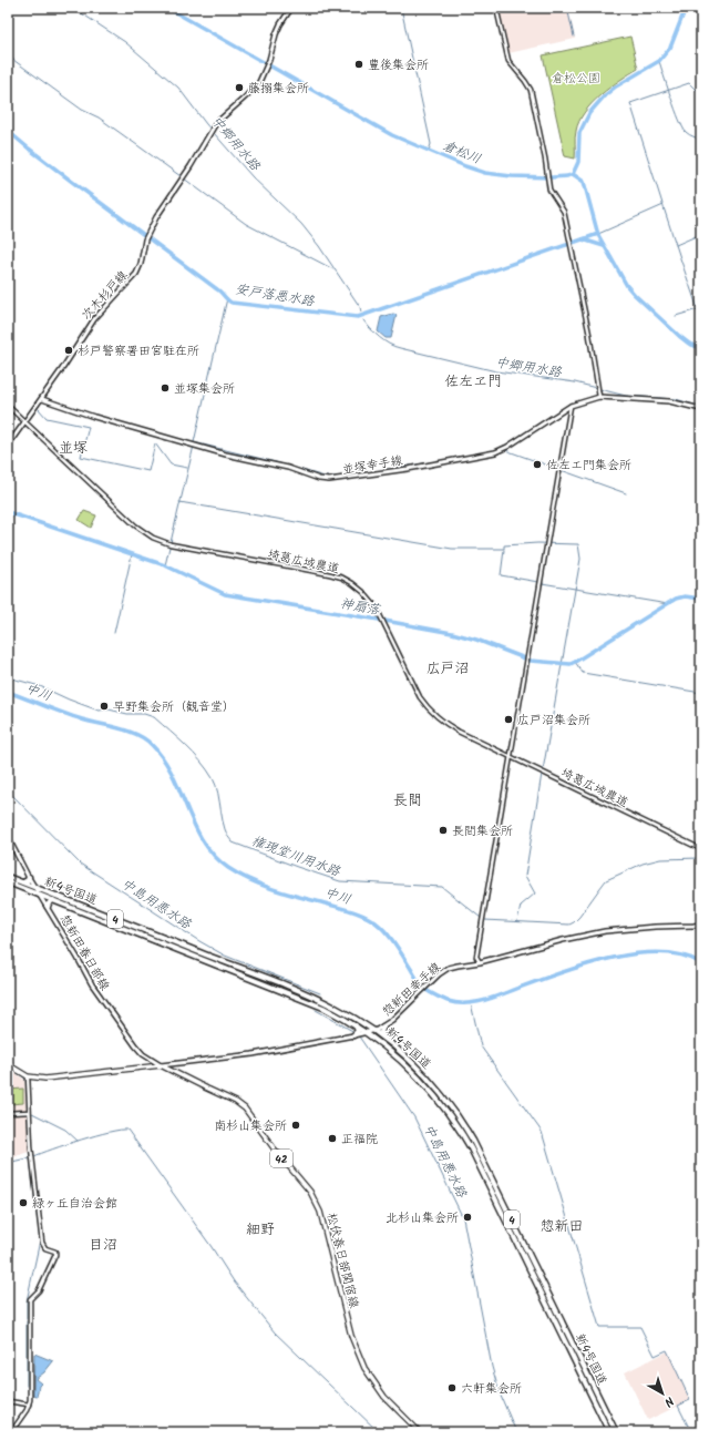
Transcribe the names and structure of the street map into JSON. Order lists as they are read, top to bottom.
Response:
{
  "streets": {
    "highway": ["新4号国道", "4"],
    "main road": [
      "次木杉戸線",
      "並塚幸手線",
      "惣新田春日部線",
      "惣新田幸手線",
      "42",
      "松伏春日部関宿線"
    ],
    "street": ["埼葛広域農道"]
  },
  "crossings": [
    ["次木杉戸線", "並塚幸手線"],
    ["次木杉戸線", "埼葛広域農道"],
    ["新4号国道", "惣新田春日部線"],
    ["新4号国道", "惣新田幸手線"],
    ["惣新田春日部線", "惣新田幸手線"],
    ["惣新田春日部線", "松伏春日部関宿線"],
    ["惣新田幸手線", "松伏春日部関宿線"]
  ],
  "districts": [
    "佐左ヱ門",
    "並塚",
    "広戸沼",
    "長間",
    "惣新田",
    "細野",
    "目沼"
  ],
  "water": [
    "中郷用水路",
    "倉松川",
    "安戸落悪水路",
    "神扇落",
    "中川",
    "権現堂川用水路",
    "中島用悪水路"
  ],
  "parks": ["倉松公園"],
  "places": [
    "豊後集会所",
    "藤搦集会所",
    "杉戸警察署田宮駐在所",
    "並塚集会所",
    "佐左エ門集会所",
    "早野集会所（観音堂）",
    "広戸沼集会所",
    "長間集会所",
    "南杉山集会所",
    "正福院",
    "緑ヶ丘自治会館",
    "北杉山集会所",
    "六軒集会所"
  ],
  "north": "bottom right"
}
